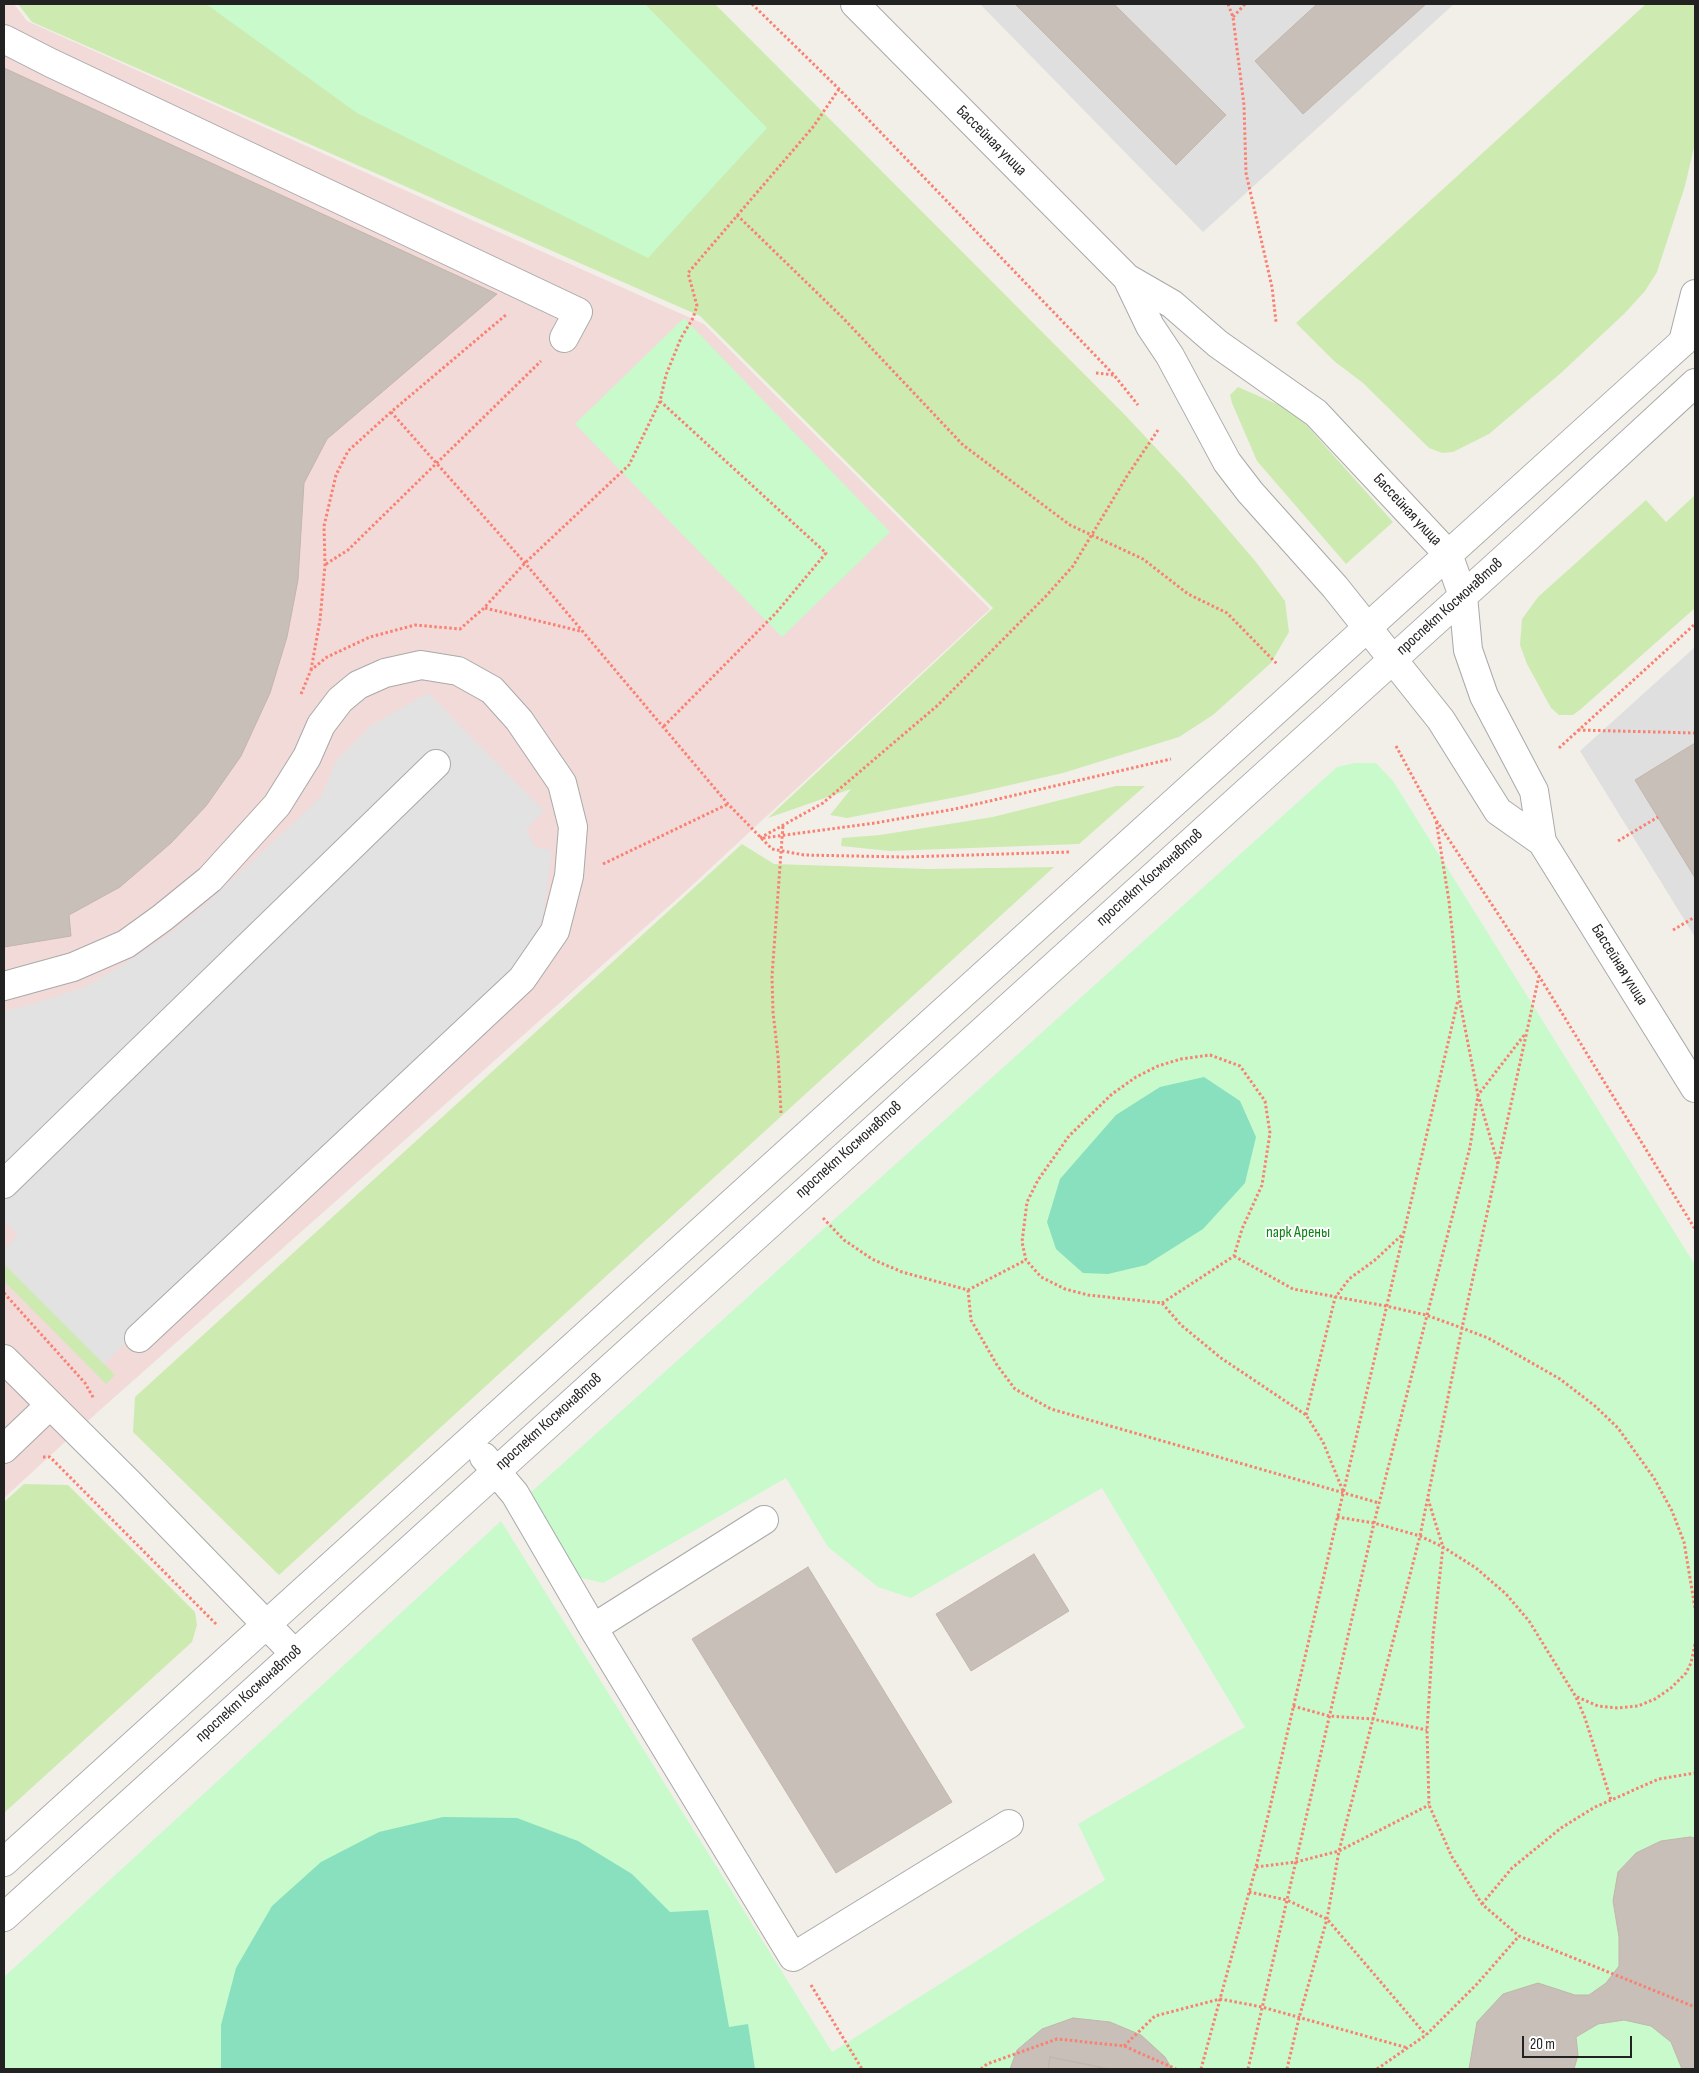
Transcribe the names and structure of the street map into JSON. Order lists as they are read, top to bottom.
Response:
{
  "streets": {
    "street": ["Бассейная улица", "проспект Космонавтов"]
  },
  "crossings": [
    ["Бассейная улица", "проспект Космонавтов"]
  ],
  "parks": ["парк Арены"],
  "scale_bar": "20 m"
}
